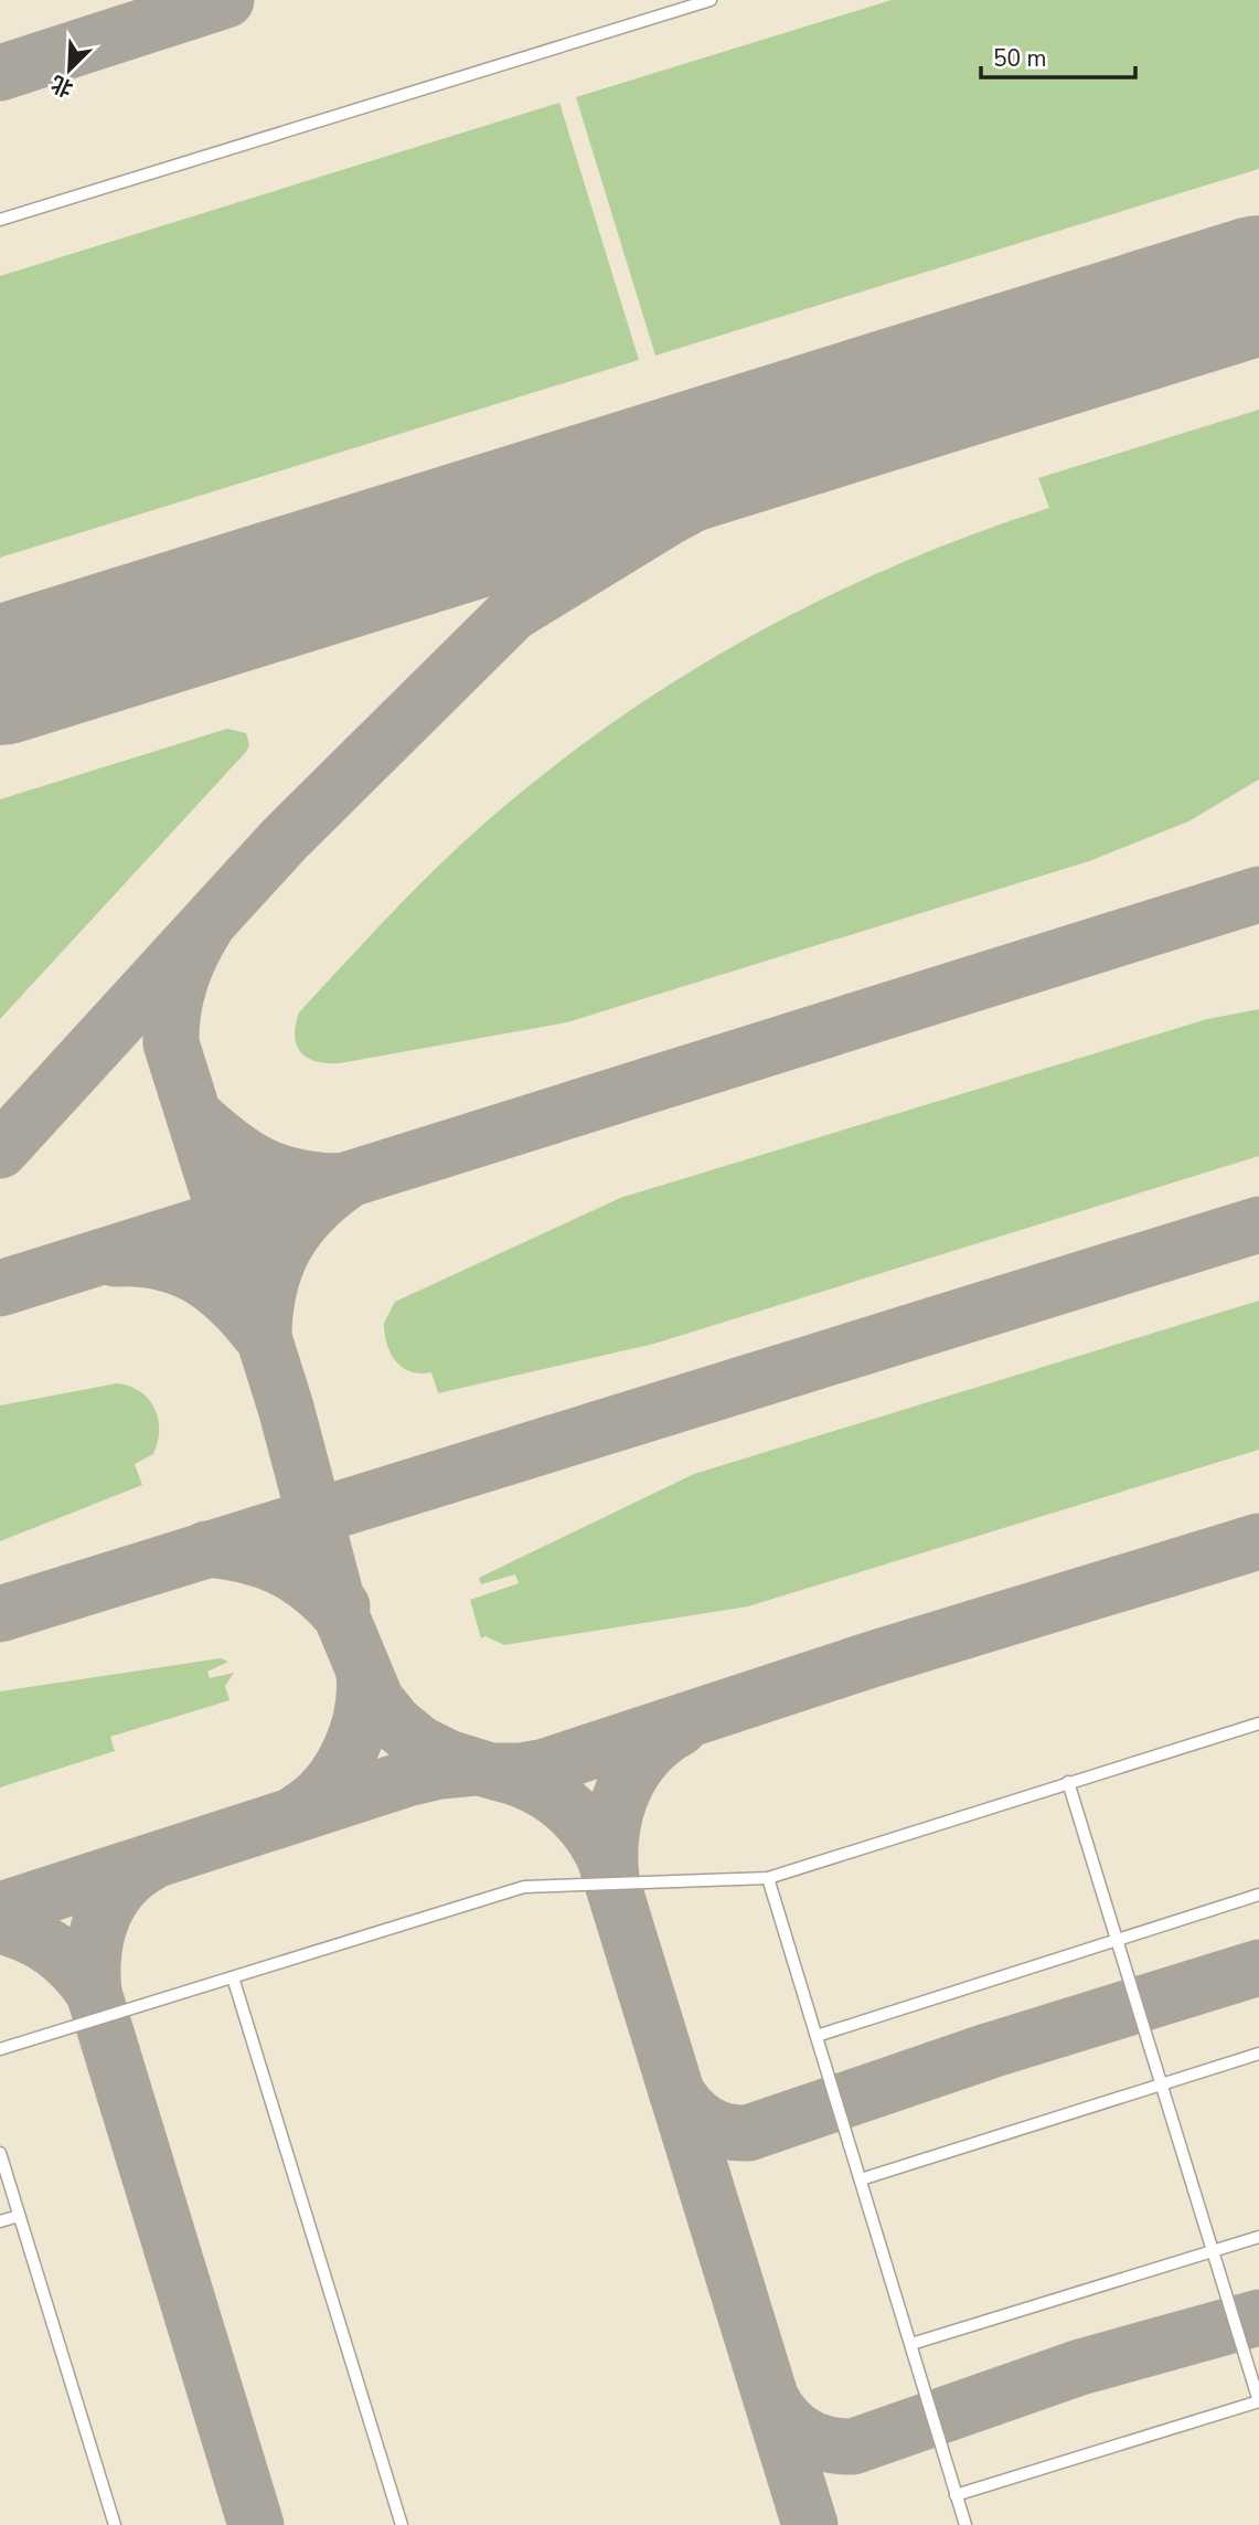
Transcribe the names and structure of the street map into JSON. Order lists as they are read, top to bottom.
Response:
{
  "scale_bar": "50 m",
  "north": "bottom left"
}
